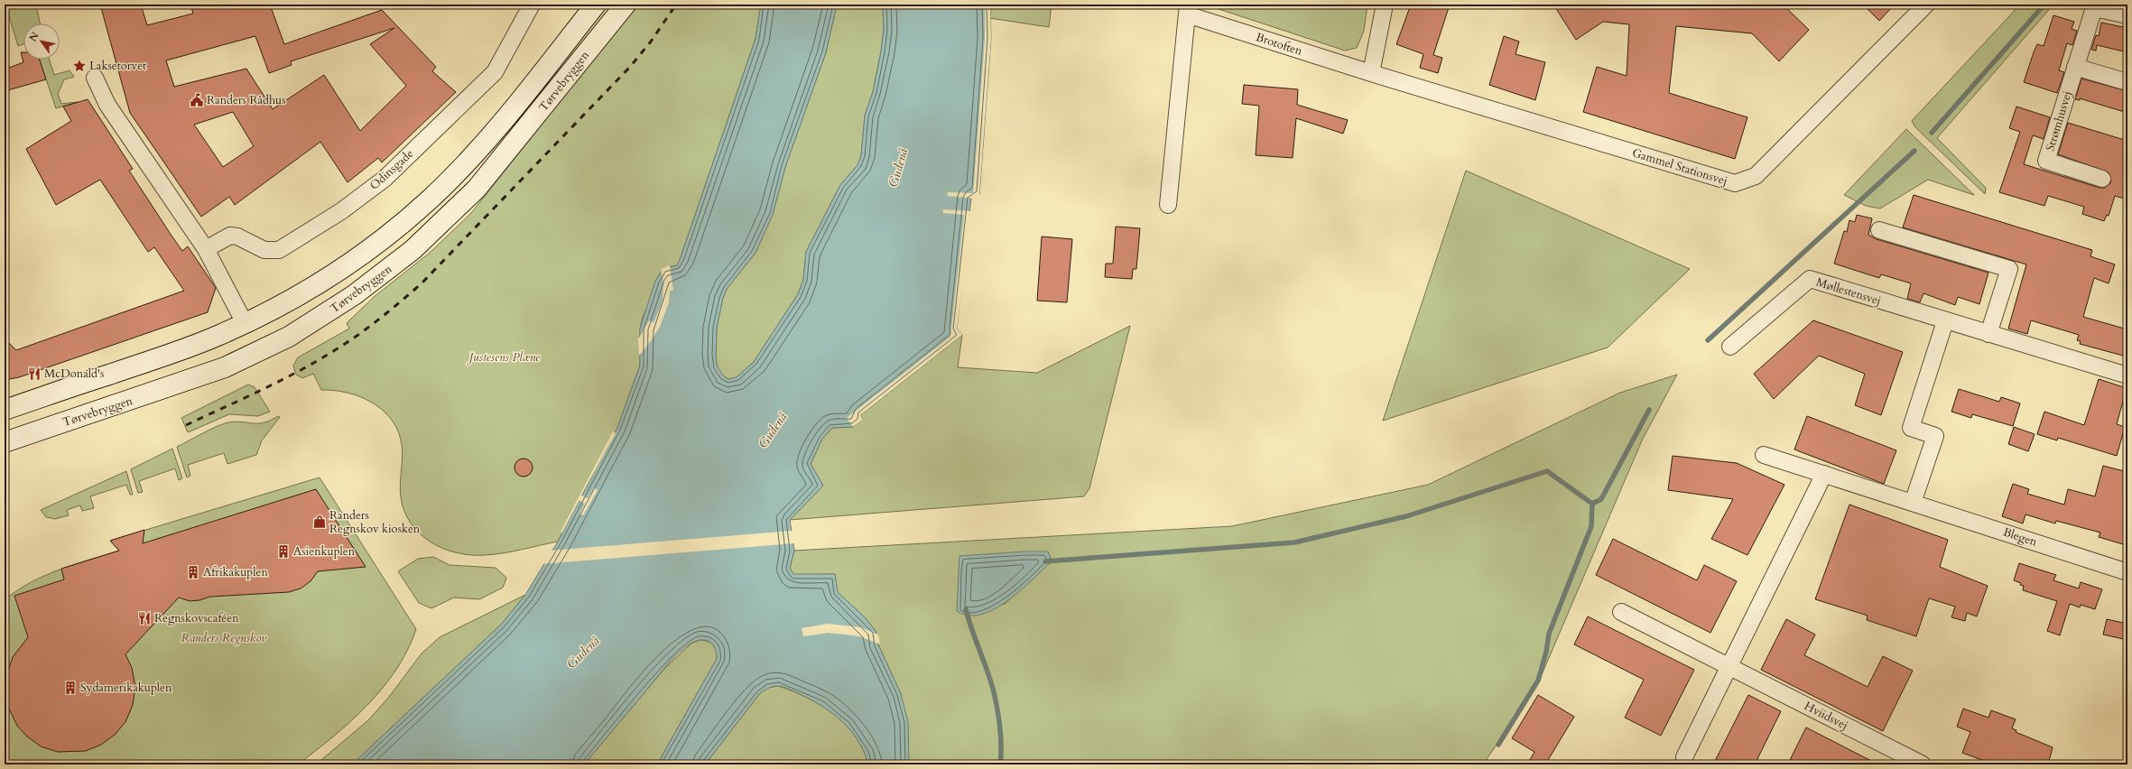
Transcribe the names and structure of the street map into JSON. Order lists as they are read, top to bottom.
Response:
{
  "streets": {
    "main road": ["Tørvebryggen"],
    "street": [
      "Brotoften",
      "Strømhusvej",
      "Gammel Stationsvej",
      "Odinsgade",
      "Møllestensvej",
      "Blegen",
      "Hviidsvej"
    ]
  },
  "crossings": [
    ["Brotoften", "Gammel Stationsvej"]
  ],
  "water": ["Gudenå"],
  "parks": ["Justesens Plæne", "Randers Regnskov"],
  "places": {
    "place": ["Laksetorvet"],
    "public building": ["Randers Rådhus"],
    "restaurant": ["McDonald's", "Regnskovscaféen"],
    "shop": ["Randers Regnskov kiosken"],
    "building": ["Asienkuplen", "Afrikakuplen", "Sydamerikakuplen"]
  },
  "north": "top left"
}
